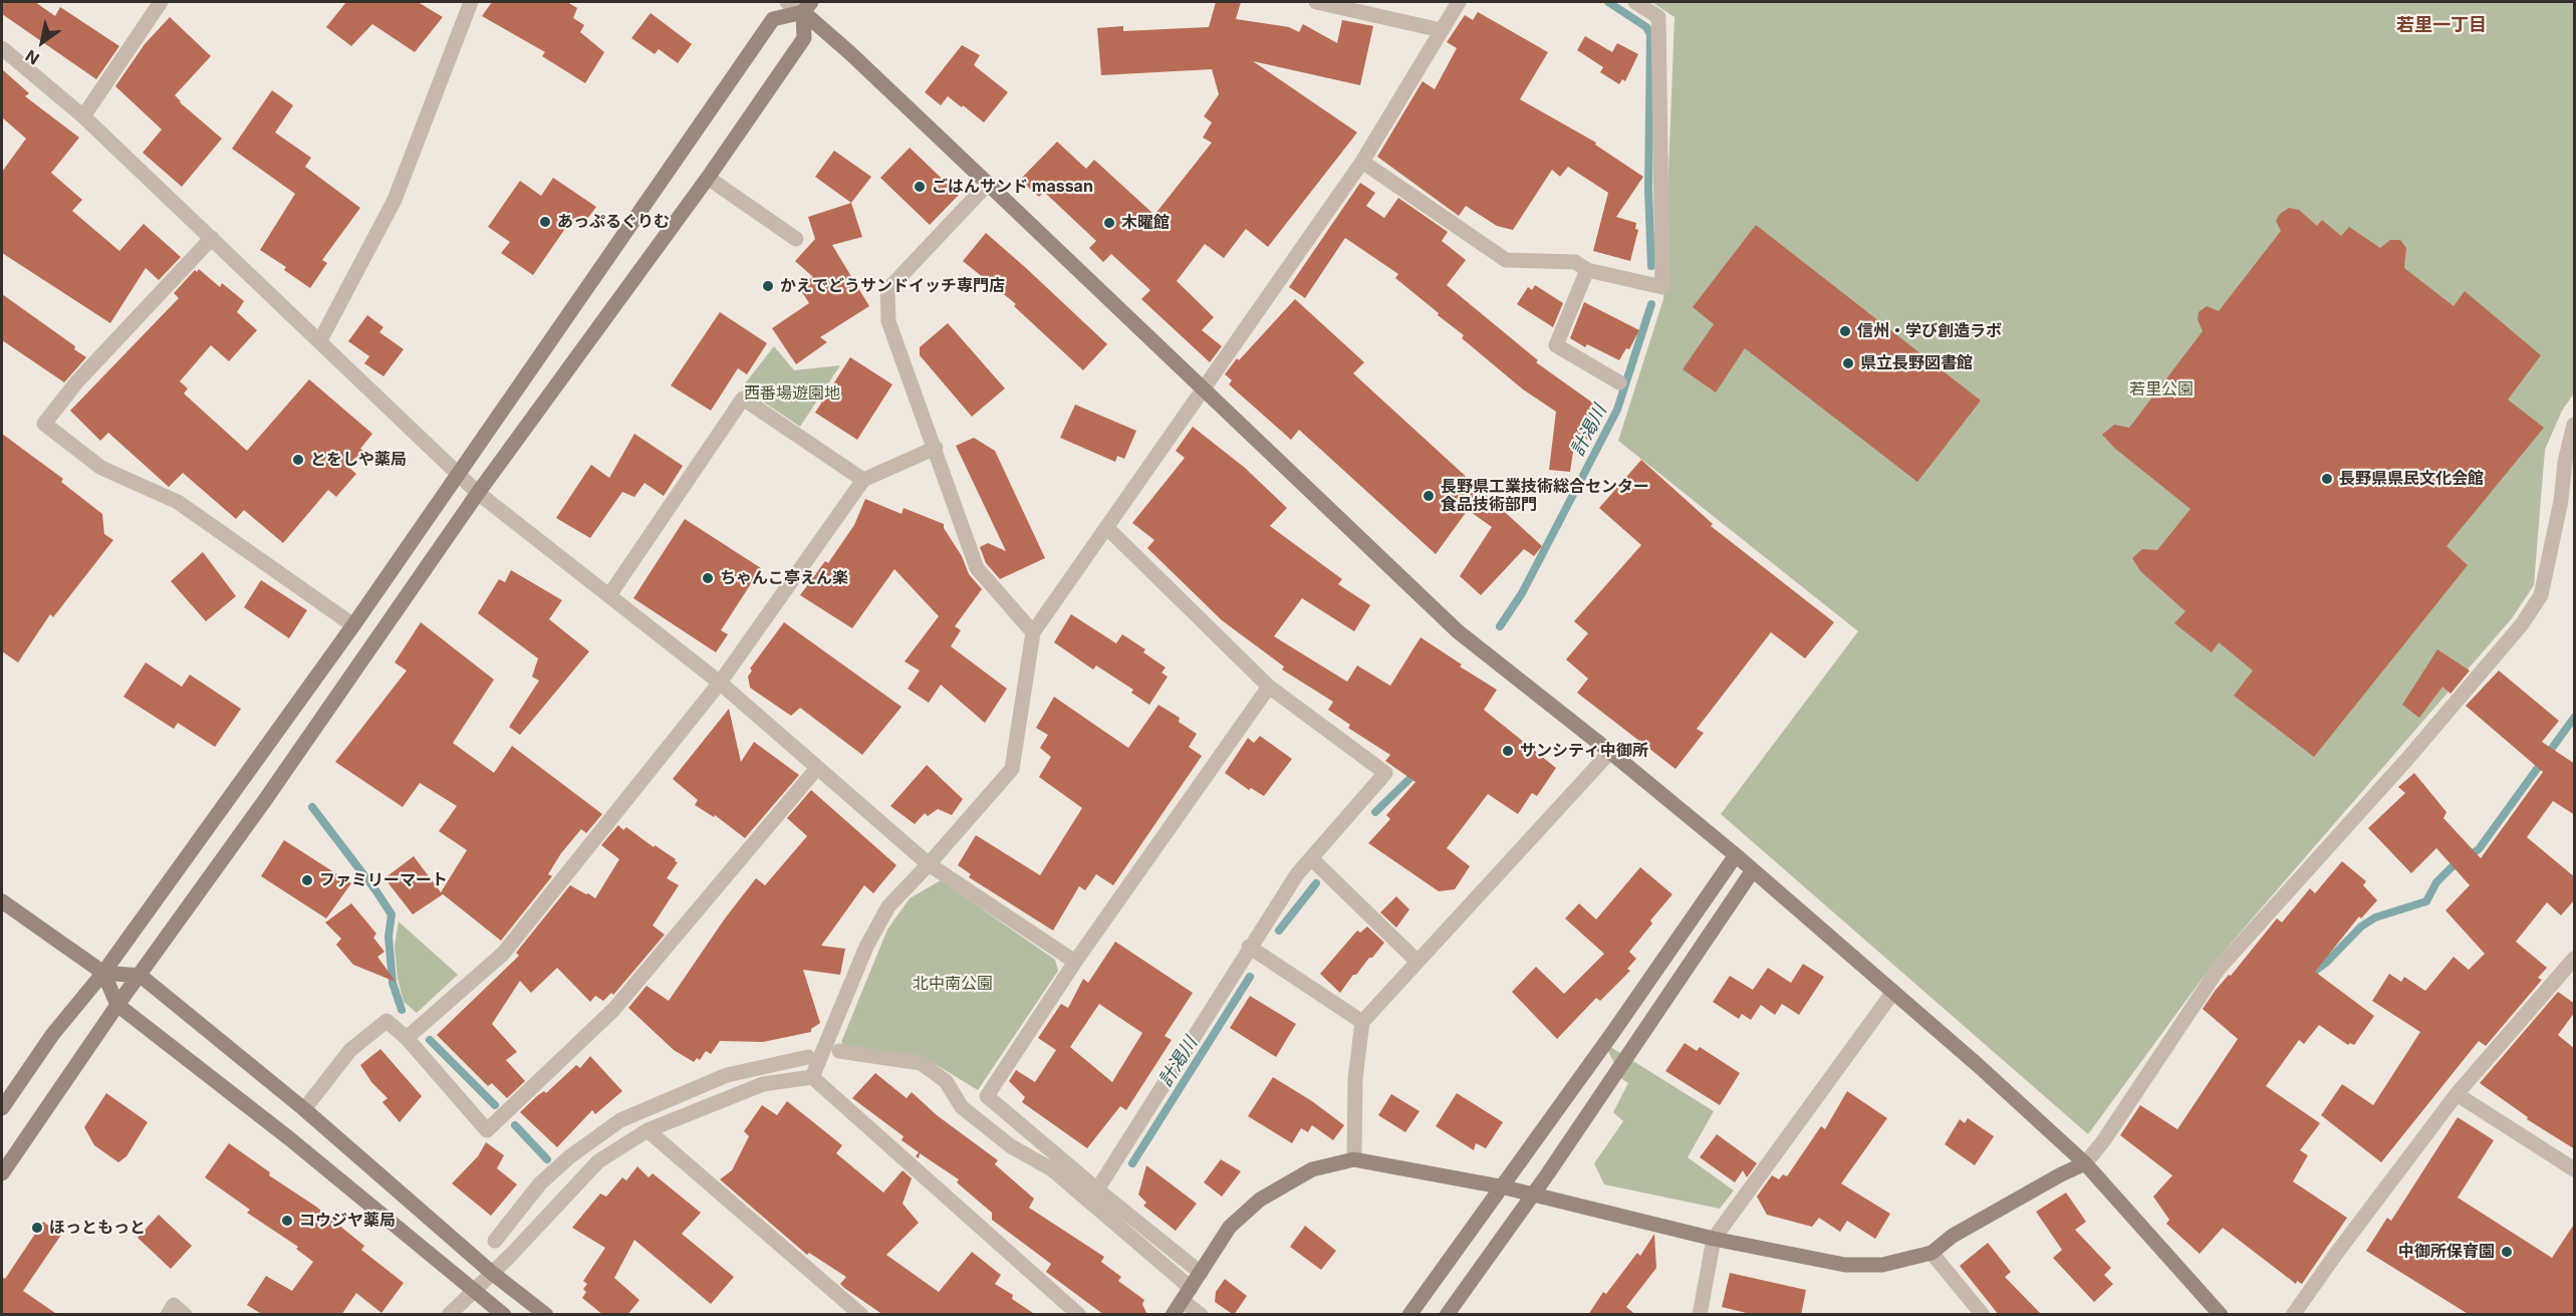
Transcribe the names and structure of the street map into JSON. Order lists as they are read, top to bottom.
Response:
{
  "districts": ["若里一丁目"],
  "water": ["計渇川"],
  "parks": ["若里公園", "西番場遊園地", "北中南公園"],
  "places": [
    "ごはんサンド massan",
    "あっぷるぐりむ",
    "木曜館",
    "かえでどうサンドイッチ専門店",
    "信州・学び創造ラボ",
    "県立長野図書館",
    "とをしや薬局",
    "長野県県民文化会館",
    "長野県工業技術総合センター 食品技術部門",
    "ちゃんこ亭えん楽",
    "サンシティ中御所",
    "ファミリーマート",
    "コウジヤ薬局",
    "ほっともっと",
    "中御所保育園"
  ],
  "north": "bottom left"
}
